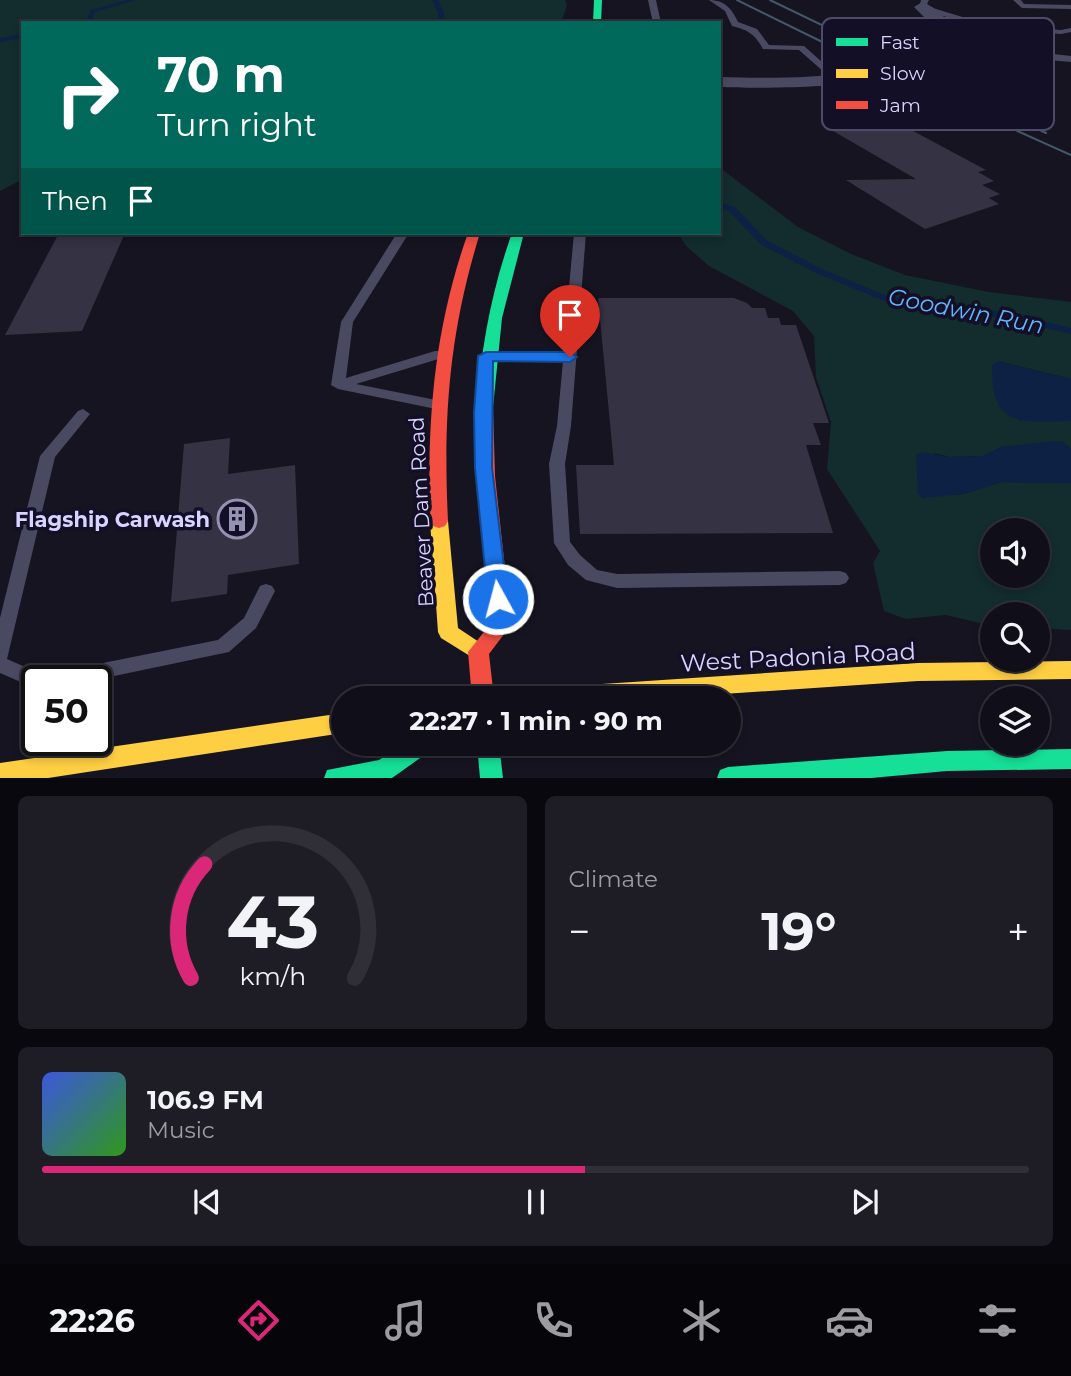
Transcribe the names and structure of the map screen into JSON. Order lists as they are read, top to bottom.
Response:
{
  "streets": {
    "main road": ["Beaver Dam Road", "West Padonia Road"]
  },
  "water": ["Goodwin Run"],
  "places": {
    "building": ["Flagship Carwash"]
  },
  "legend": ["Fast", "Slow", "Jam"],
  "page": {
    "turn": ["70 m", "Turn right"],
    "then": "Then",
    "limit": "50",
    "trip": "22:27 · 1 min · 90 m",
    "tile": "Climate",
    "heat": ["−", "19°", "+"],
    "song": ["106.9 FM", "Music"],
    "tabs": "22:26",
    "gauge": ["43", "km/h"]
  }
}
